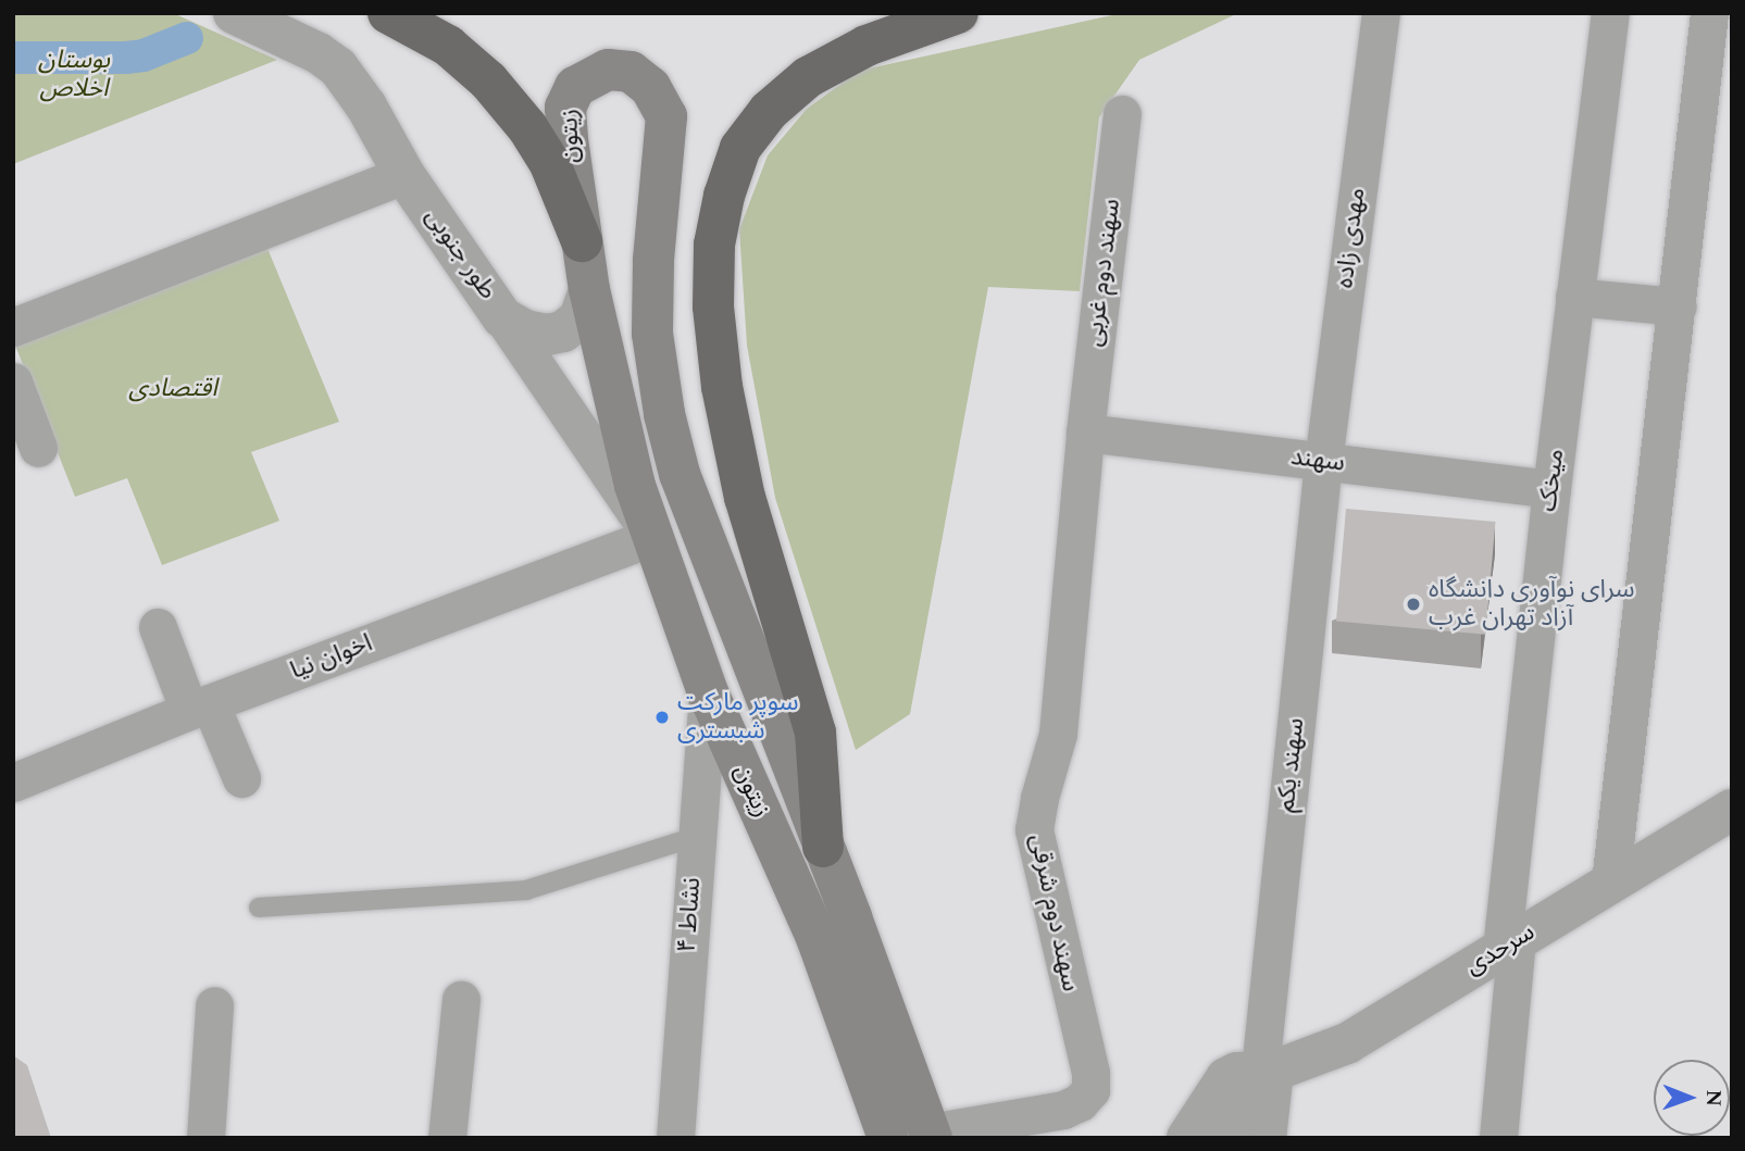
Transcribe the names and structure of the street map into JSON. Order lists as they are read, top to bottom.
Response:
{
  "streets": {
    "main road": ["زیتون"],
    "street": [
      "مهدی زاده",
      "طور جنوبی",
      "سهند دوم غربی",
      "سهند",
      "میخک",
      "اخوان نیا",
      "سهند يكم",
      "سهند دوم شرقی",
      "نشاط ۴",
      "سرحدی"
    ]
  },
  "crossings": [
    ["زیتون", "طور جنوبی"],
    ["زیتون", "اخوان نیا"],
    ["زیتون", "سهند دوم شرقی"],
    ["زیتون", "نشاط ۴"],
    ["مهدی زاده", "سهند"],
    ["مهدی زاده", "سهند يكم"],
    ["طور جنوبی", "اخوان نیا"],
    ["سهند دوم غربی", "سهند"],
    ["سهند دوم غربی", "سهند دوم شرقی"],
    ["سهند", "میخک"],
    ["سهند", "سهند يكم"],
    ["سهند", "سهند دوم شرقی"],
    ["میخک", "سرحدی"],
    ["سهند يكم", "سرحدی"]
  ],
  "parks": ["بوستان اخلاص", "اقتصادی"],
  "places": ["سرای نوآوری دانشگاه آزاد تهران غرب", "سوپر مارکت شبستری"],
  "north": "right"
}
